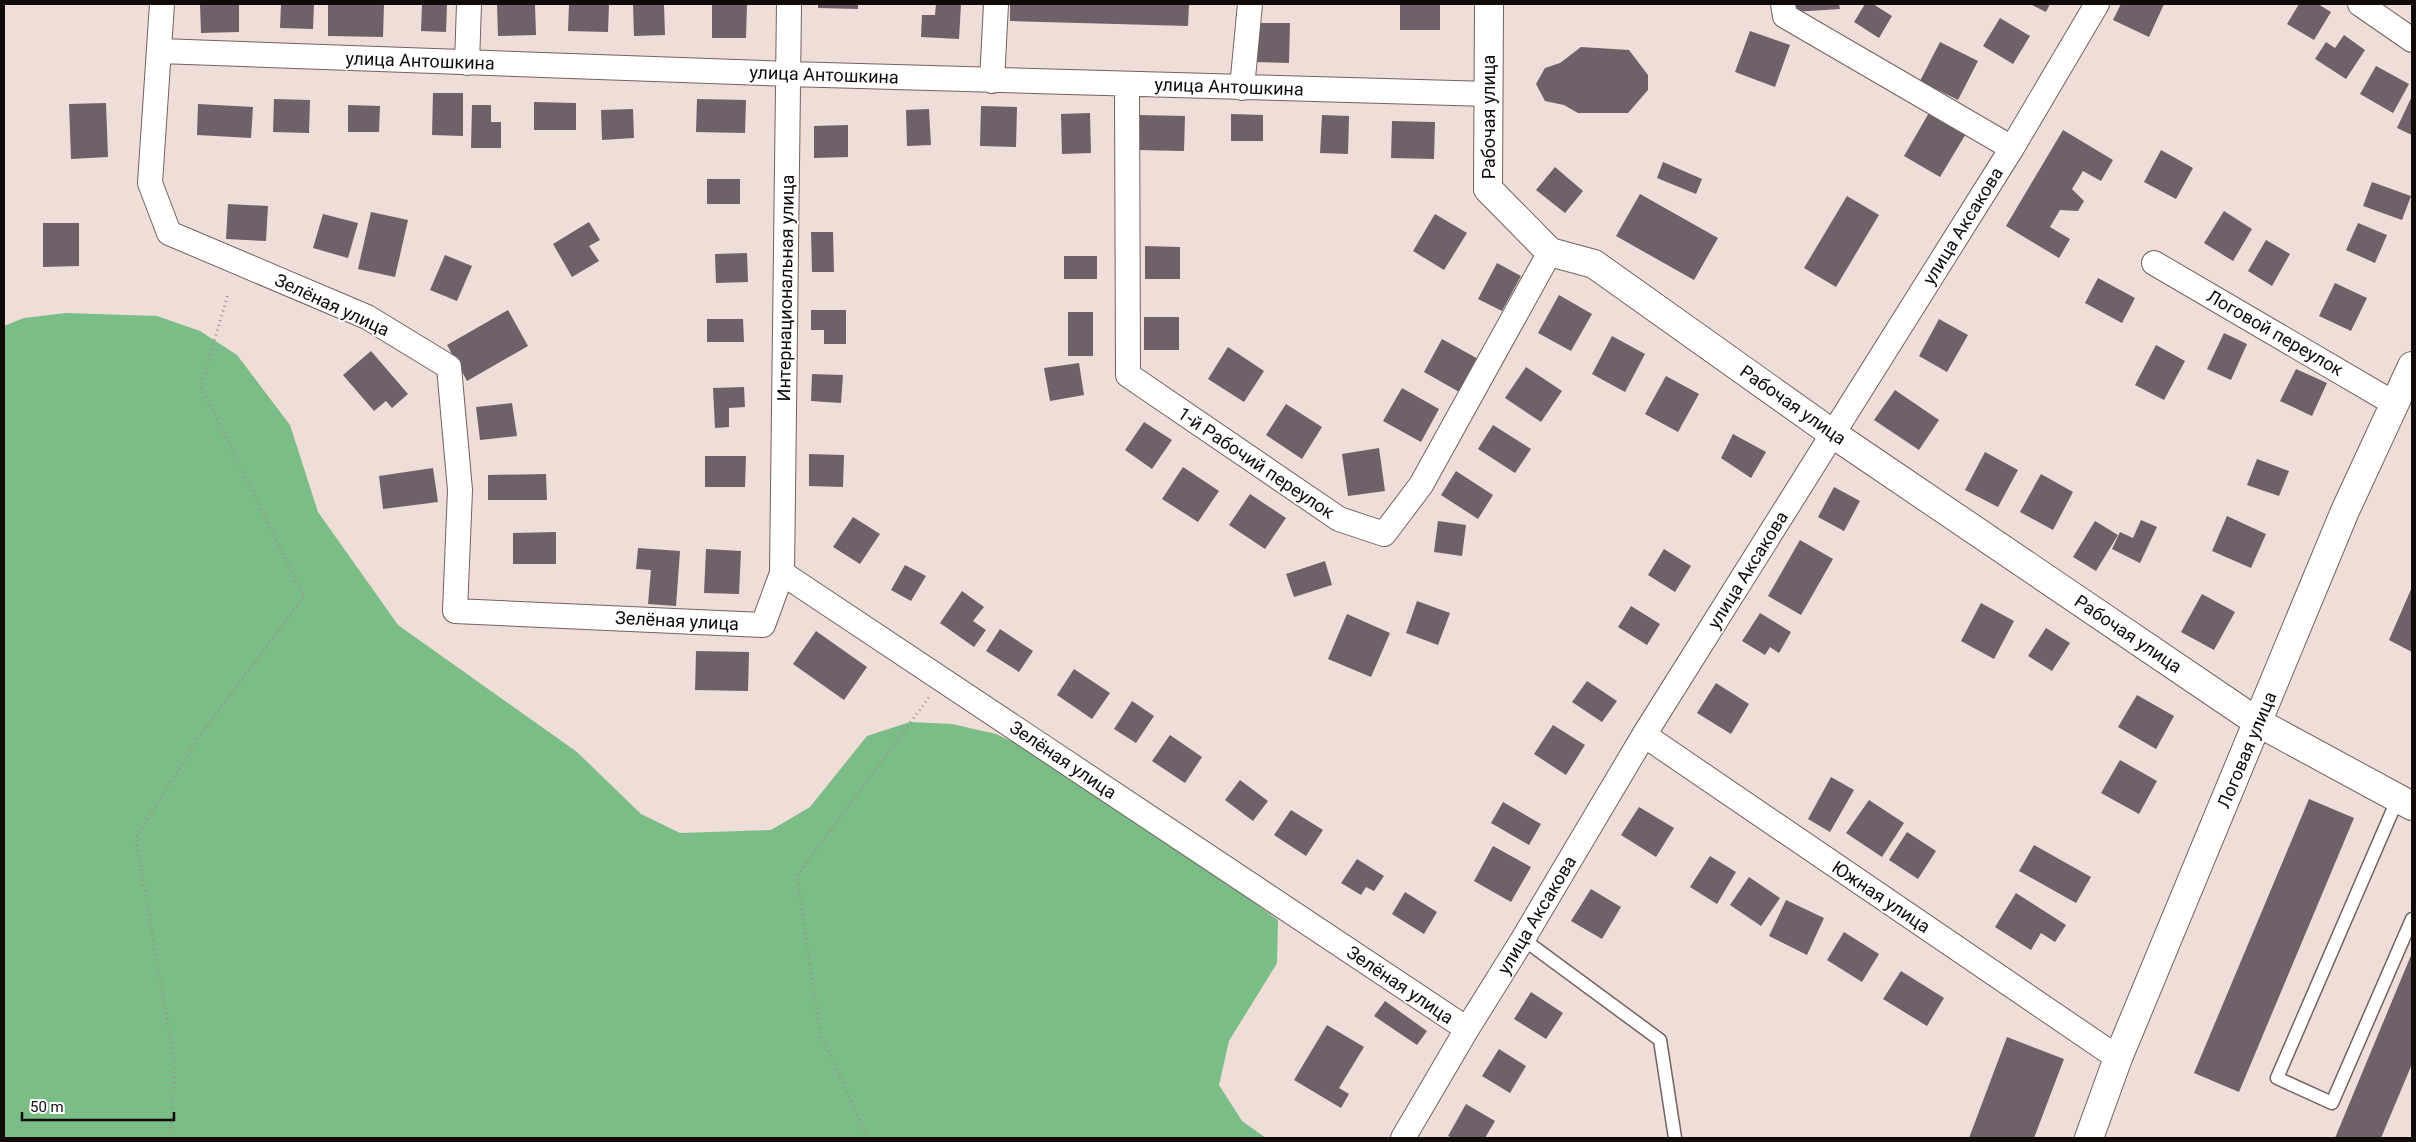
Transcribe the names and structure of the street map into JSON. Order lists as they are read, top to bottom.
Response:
{
  "streets": {
    "street": [
      "улица Антошкина",
      "Рабочая улица",
      "улица Аксакова",
      "Интернациональная улица",
      "Зелёная улица",
      "Логовой переулок",
      "1-й Рабочий переулок",
      "Логовая улица",
      "Южная улица"
    ]
  },
  "crossings": [
    ["улица Антошкина", "Рабочая улица"],
    ["улица Антошкина", "Интернациональная улица"],
    ["улица Антошкина", "Зелёная улица"],
    ["улица Антошкина", "1-й Рабочий переулок"],
    ["Рабочая улица", "улица Аксакова"],
    ["Рабочая улица", "1-й Рабочий переулок"],
    ["Рабочая улица", "Логовая улица"],
    ["улица Аксакова", "Зелёная улица"],
    ["улица Аксакова", "Южная улица"],
    ["Интернациональная улица", "Зелёная улица"],
    ["Логовой переулок", "Логовая улица"],
    ["Логовая улица", "Южная улица"]
  ],
  "scale_bar": "50 m"
}
